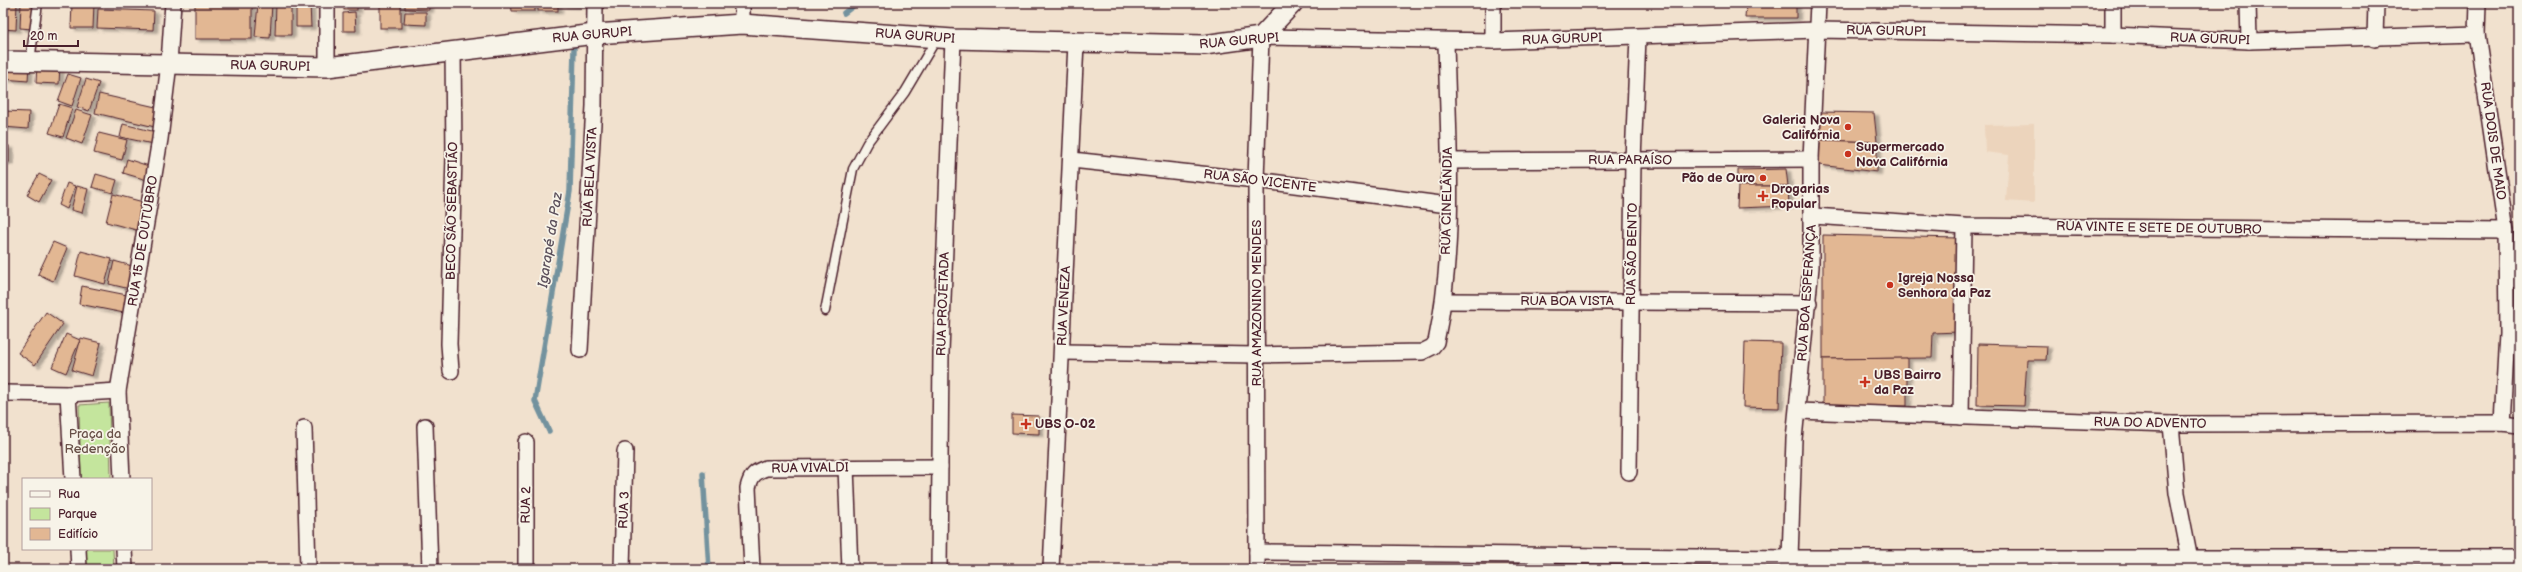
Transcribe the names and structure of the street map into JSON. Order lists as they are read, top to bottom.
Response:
{
  "streets": {
    "street": [
      "RUA GURUPI",
      "RUA DOIS DE MAIO",
      "RUA PARAÍSO",
      "RUA BELA VISTA",
      "RUA SÃO VICENTE",
      "RUA CINELÂNDIA",
      "BECO SÃO SEBASTIÃO",
      "RUA VINTE E SETE DE OUTUBRO",
      "RUA 15 DE OUTUBRO",
      "RUA SÃO BENTO",
      "RUA BOA ESPERANÇA",
      "RUA BOA VISTA",
      "RUA AMAZONINO MENDES",
      "RUA PROJETADA",
      "RUA VENEZA",
      "RUA DO ADVENTO",
      "RUA VIVALDI",
      "RUA 2",
      "RUA 3"
    ]
  },
  "crossings": [
    ["RUA GURUPI", "RUA DOIS DE MAIO"],
    ["RUA GURUPI", "RUA BELA VISTA"],
    ["RUA GURUPI", "RUA CINELÂNDIA"],
    ["RUA GURUPI", "BECO SÃO SEBASTIÃO"],
    ["RUA GURUPI", "RUA 15 DE OUTUBRO"],
    ["RUA GURUPI", "RUA SÃO BENTO"],
    ["RUA GURUPI", "RUA BOA ESPERANÇA"],
    ["RUA GURUPI", "RUA AMAZONINO MENDES"],
    ["RUA GURUPI", "RUA PROJETADA"],
    ["RUA GURUPI", "RUA VENEZA"],
    ["RUA DOIS DE MAIO", "RUA VINTE E SETE DE OUTUBRO"],
    ["RUA DOIS DE MAIO", "RUA DO ADVENTO"],
    ["RUA PARAÍSO", "RUA CINELÂNDIA"],
    ["RUA PARAÍSO", "RUA SÃO BENTO"],
    ["RUA PARAÍSO", "RUA BOA ESPERANÇA"],
    ["RUA SÃO VICENTE", "RUA CINELÂNDIA"],
    ["RUA SÃO VICENTE", "RUA AMAZONINO MENDES"],
    ["RUA SÃO VICENTE", "RUA VENEZA"],
    ["RUA CINELÂNDIA", "RUA BOA VISTA"],
    ["RUA CINELÂNDIA", "RUA AMAZONINO MENDES"],
    ["RUA VINTE E SETE DE OUTUBRO", "RUA BOA ESPERANÇA"],
    ["RUA SÃO BENTO", "RUA BOA VISTA"],
    ["RUA BOA ESPERANÇA", "RUA BOA VISTA"],
    ["RUA BOA ESPERANÇA", "RUA DO ADVENTO"],
    ["RUA PROJETADA", "RUA VIVALDI"]
  ],
  "water": ["Igarapé da Paz"],
  "parks": ["Praça da Redenção"],
  "places": {
    "other": [
      "Galeria Nova Califórnia",
      "Supermercado Nova Califórnia",
      "Pão de Ouro",
      "Igreja Nossa Senhora da Paz"
    ],
    "health": ["Drogarias Popular", "UBS Bairro da Paz", "UBS O-02"]
  },
  "legend": ["Rua", "Parque", "Edifício"],
  "scale_bar": "20 m"
}
